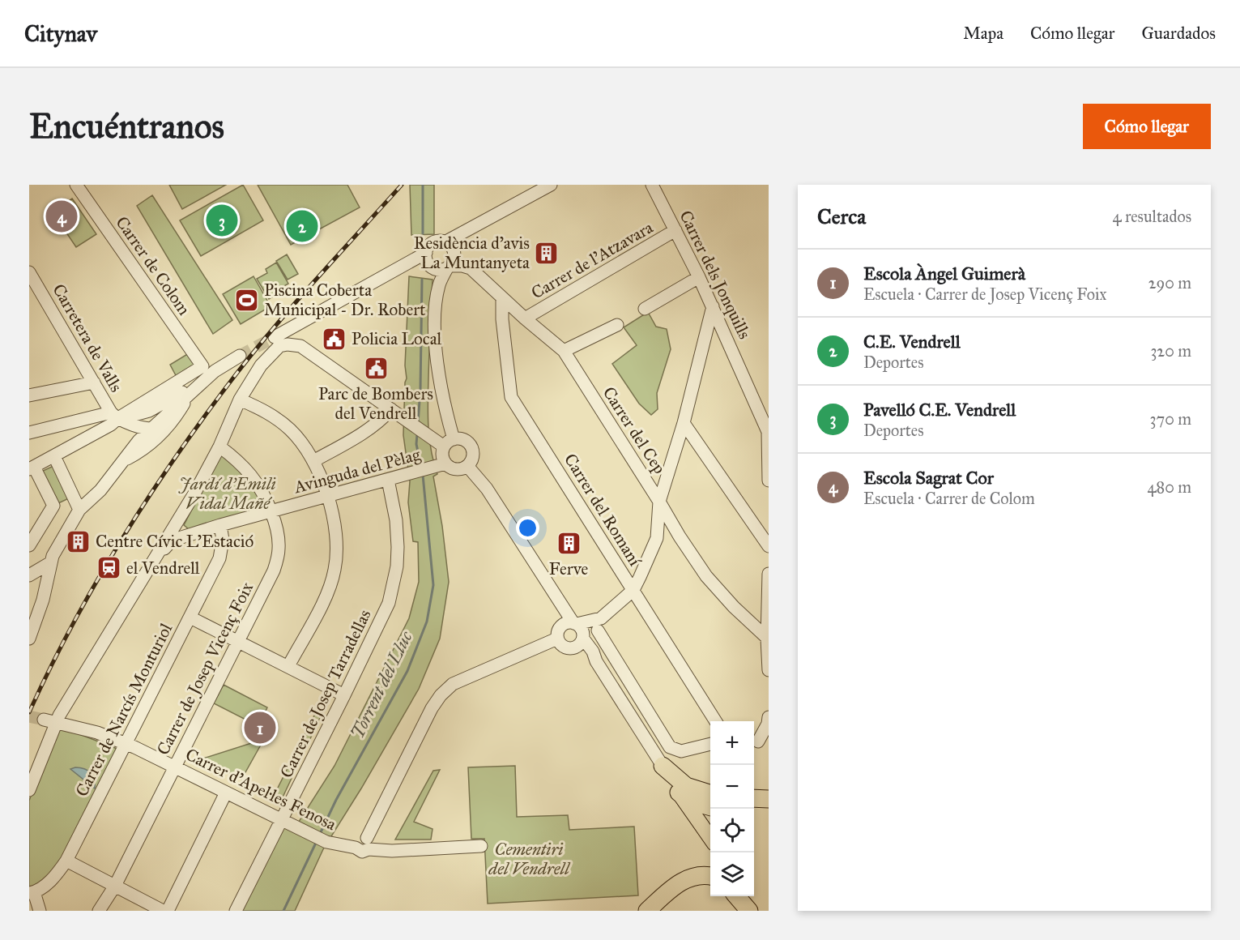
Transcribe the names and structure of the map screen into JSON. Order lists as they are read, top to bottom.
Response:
{
  "streets": {
    "street": [
      "Carrer de l'Atzavara",
      "Carrer de Colom",
      "Carrer dels Jonquills",
      "Carretera de Valls",
      "Carrer del Cep",
      "Avinguda del Pèlag",
      "Carrer del Romaní",
      "Carrer de Josep Vicenç Foix",
      "Carrer de Josep Tarradellas",
      "Carrer de Narcís Monturiol",
      "Carrer d'Apel·les Fenosa"
    ]
  },
  "crossings": [
    ["Carrer de l'Atzavara", "Carrer dels Jonquills"],
    ["Carrer de l'Atzavara", "Carrer del Cep"],
    ["Carrer de Colom", "Carretera de Valls"],
    ["Carrer del Cep", "Carrer del Romaní"],
    ["Avinguda del Pèlag", "Carrer de Josep Vicenç Foix"],
    ["Avinguda del Pèlag", "Carrer de Josep Tarradellas"],
    ["Avinguda del Pèlag", "Carrer de Narcís Monturiol"],
    ["Carrer de Josep Vicenç Foix", "Carrer d'Apel·les Fenosa"],
    ["Carrer de Josep Tarradellas", "Carrer d'Apel·les Fenosa"],
    ["Carrer de Narcís Monturiol", "Carrer d'Apel·les Fenosa"]
  ],
  "water": ["Torrent del Lluc"],
  "parks": ["Jardí d'Emili Vidal Mañé", "Cementiri del Vendrell"],
  "places": {
    "building": ["Residència d'avis La Muntanyeta", "Centre Cívic L'Estació", "Ferve"],
    "sports": ["Piscina Coberta Municipal - Dr. Robert"],
    "public building": ["Policia Local", "Parc de Bombers del Vendrell"],
    "station": ["el Vendrell"]
  },
  "page": {
    "header": "Citynav",
    "nav": ["Mapa", "Cómo llegar", "Guardados"],
    "buttons": "Cómo llegar",
    "title": "Encuéntranos",
    "heading": ["Cerca", "4 resultados"],
    "pins": [
      "4",
      "3",
      "2",
      "1"
    ],
    "list": [
      {
        "mark": "1",
        "name": "Escola Àngel Guimerà",
        "note": "Escuela · Carrer de Josep Vicenç Foix",
        "value": "290 m"
      },
      {
        "mark": "2",
        "name": "C.E. Vendrell",
        "note": "Deportes",
        "value": "320 m"
      },
      {
        "mark": "3",
        "name": "Pavelló C.E. Vendrell",
        "note": "Deportes",
        "value": "370 m"
      },
      {
        "mark": "4",
        "name": "Escola Sagrat Cor",
        "note": "Escuela · Carrer de Colom",
        "value": "480 m"
      }
    ],
    "map_buttons": ["+", "−"]
  }
}
